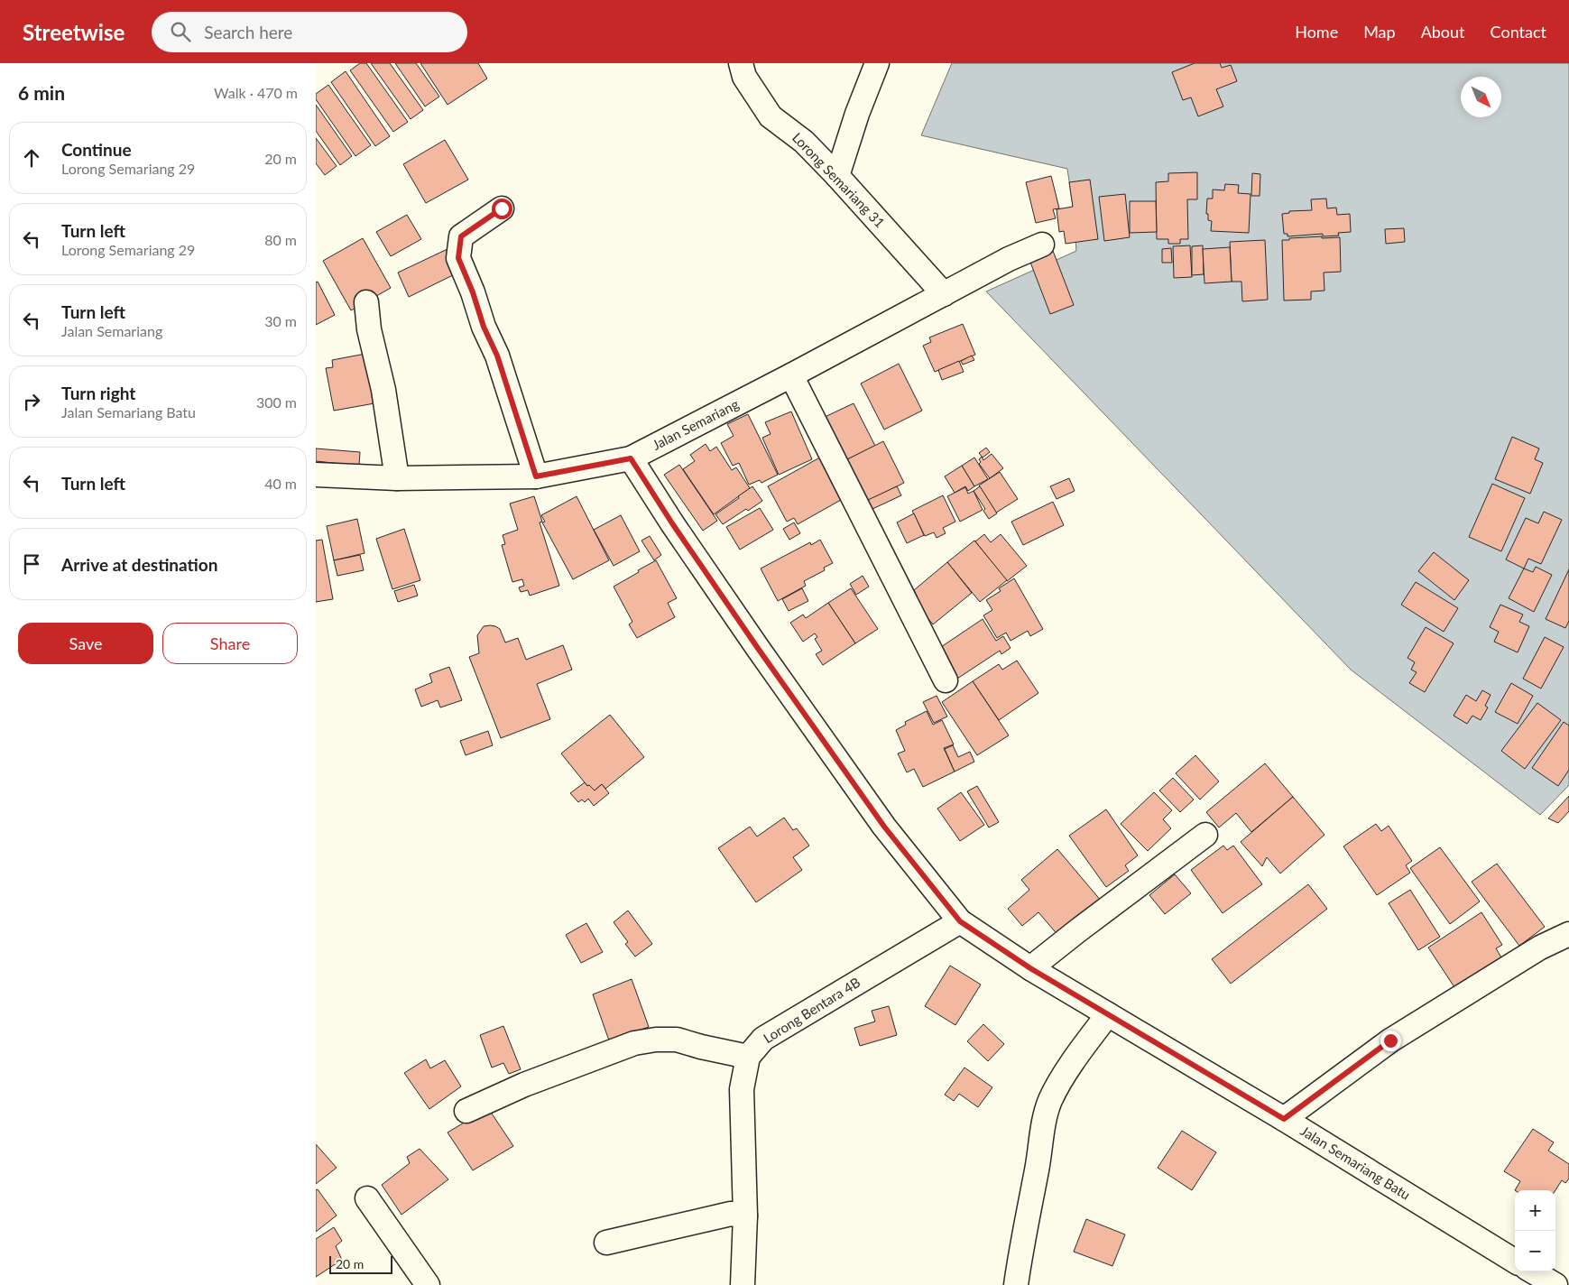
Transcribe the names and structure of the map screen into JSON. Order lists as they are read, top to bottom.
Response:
{
  "streets": {
    "street": [
      "Lorong Semariang 31",
      "Jalan Semariang",
      "Lorong Bentara 4B",
      "Jalan Semariang Batu"
    ]
  },
  "crossings": [
    ["Lorong Semariang 31", "Jalan Semariang"],
    ["Jalan Semariang", "Jalan Semariang Batu"],
    ["Lorong Bentara 4B", "Jalan Semariang Batu"]
  ],
  "scale_bar": "20 m",
  "north": "bottom right",
  "page": {
    "header": "Streetwise",
    "search": "Search here",
    "nav": [
      "Home",
      "Map",
      "About",
      "Contact"
    ],
    "heading": ["6 min", "Walk · 470 m"],
    "list": [
      ["Continue", "Lorong Semariang 29", "20 m"],
      ["Turn left", "Lorong Semariang 29", "80 m"],
      ["Turn left", "Jalan Semariang", "30 m"],
      ["Turn right", "Jalan Semariang Batu", "300 m"],
      ["Turn left", "40 m"],
      "Arrive at destination"
    ],
    "buttons": ["Save", "Share"],
    "map_buttons": ["+", "−"],
    "scale": "20 m"
  }
}
